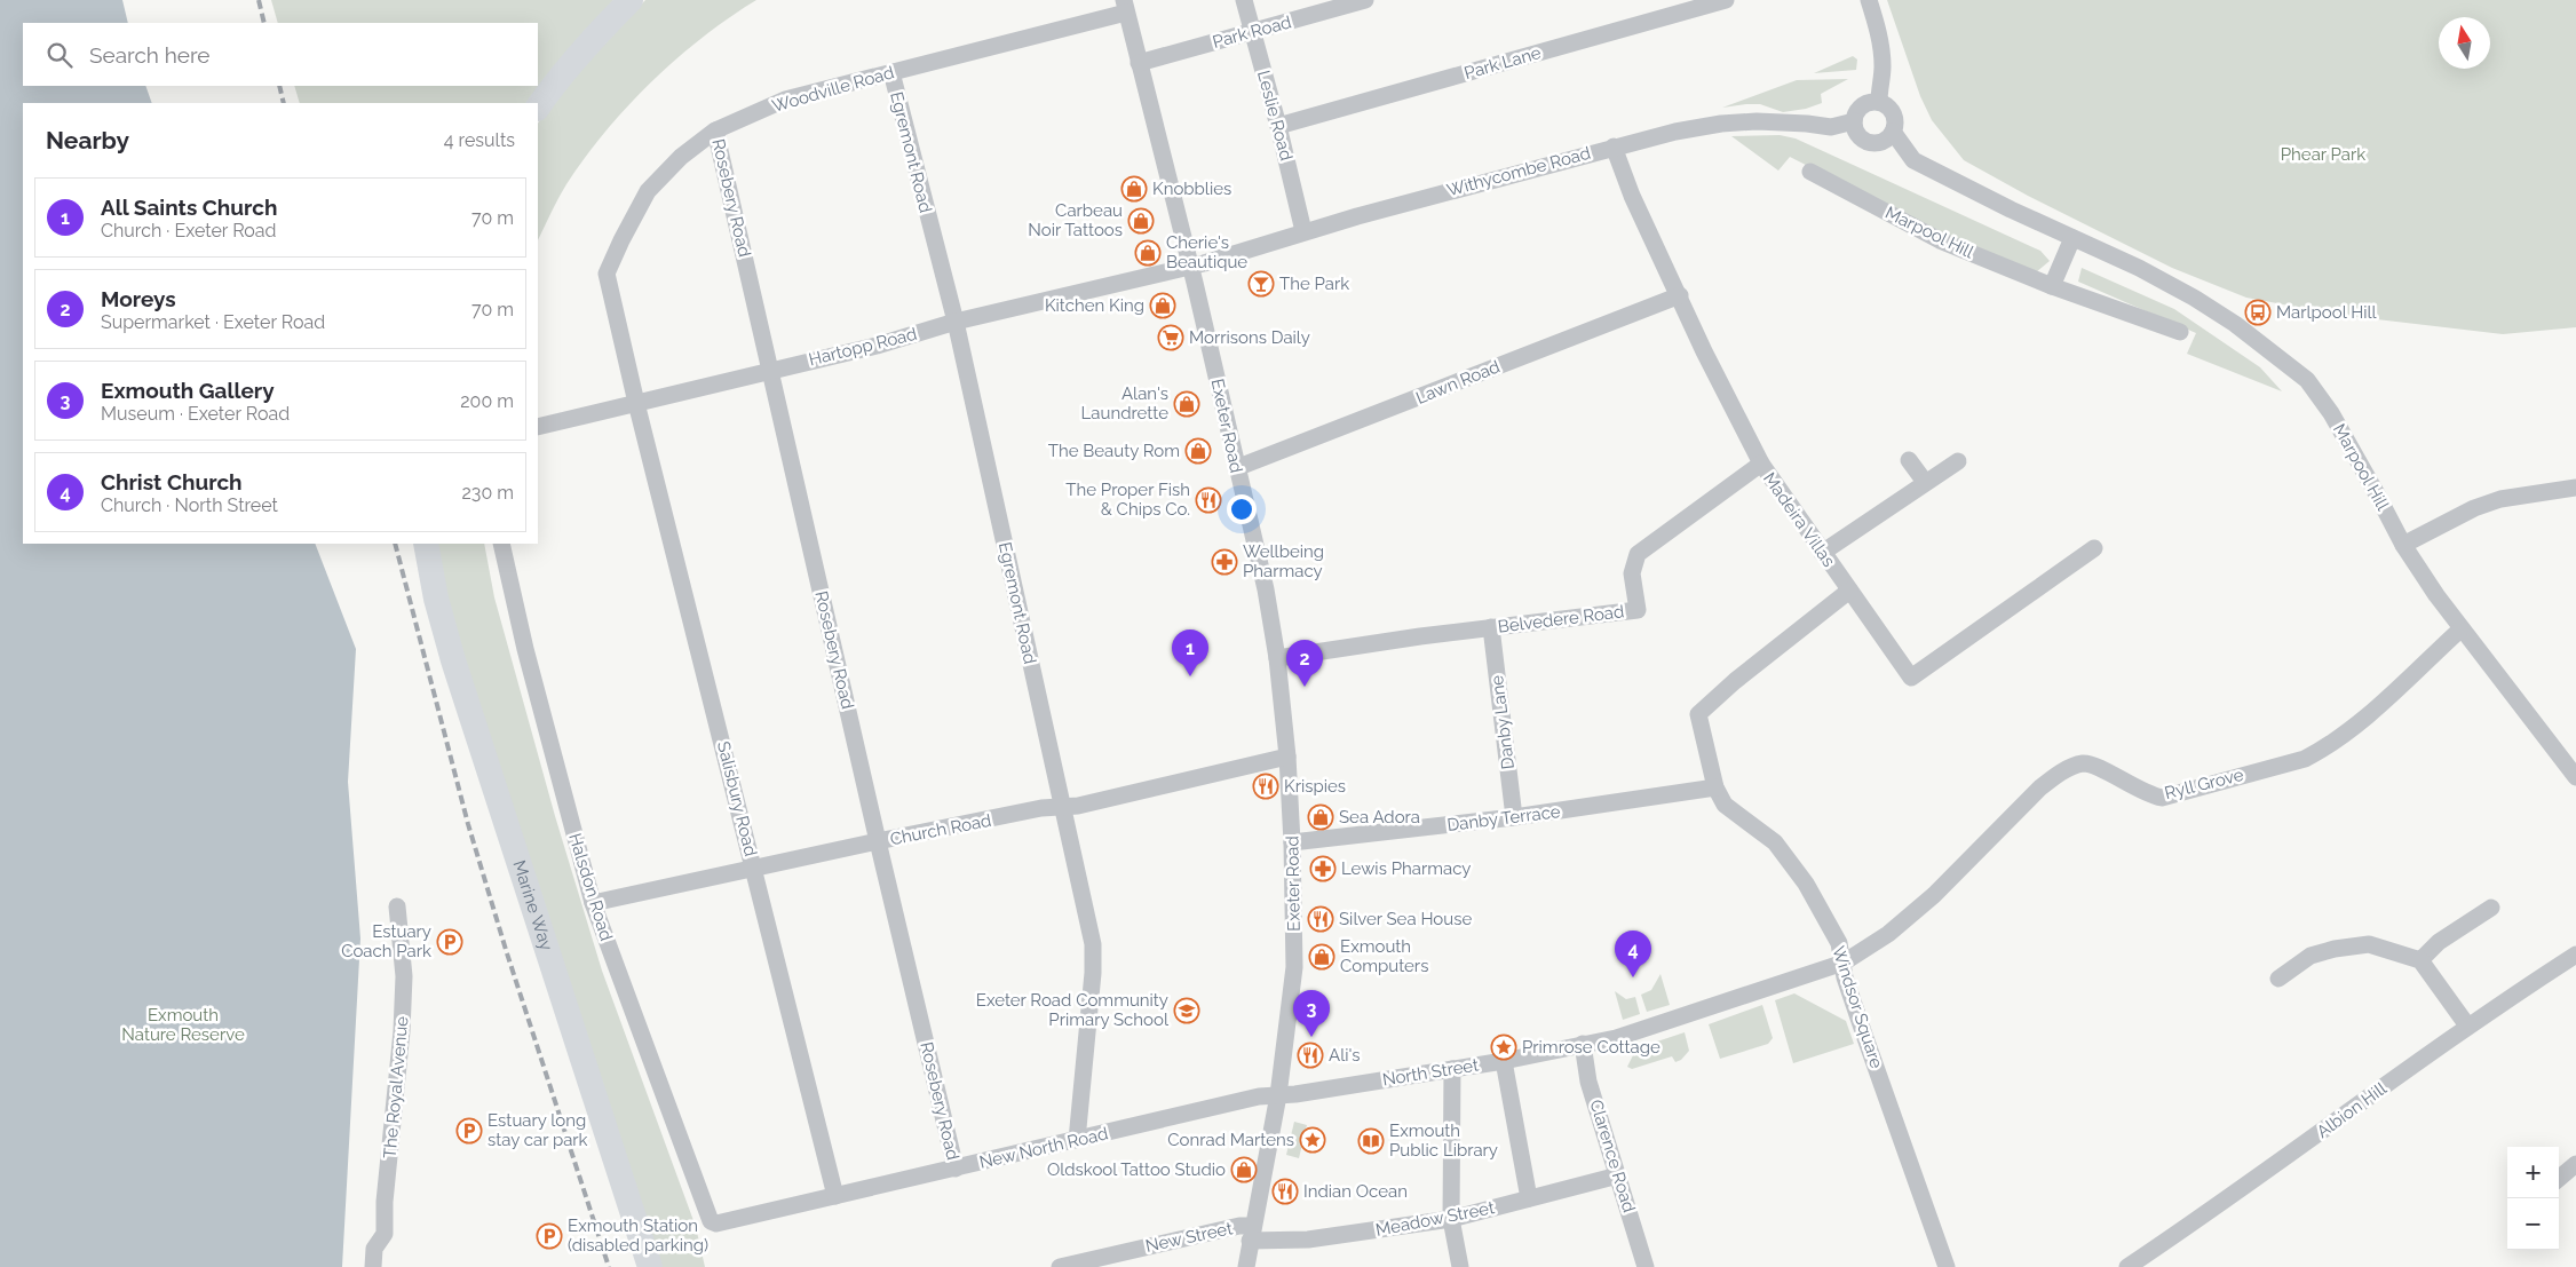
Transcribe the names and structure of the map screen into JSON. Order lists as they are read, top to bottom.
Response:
{
  "streets": {
    "highway": ["Marine Way"],
    "street": [
      "Park Road",
      "Park Lane",
      "Woodville Road",
      "Leslie Road",
      "Egremont Road",
      "Withycombe Road",
      "Rosebery Road",
      "Marpool Hill",
      "Hartopp Road",
      "Lawn Road",
      "Exeter Road",
      "Madeira Villas",
      "Belvedere Road",
      "Danby Lane",
      "Ryll Grove",
      "Salisbury Road",
      "Danby Terrace",
      "Church Road",
      "Halsdon Road",
      "Windsor Square",
      "North Street",
      "The Royal Avenue",
      "Albion Hill",
      "New North Road",
      "Clarence Road",
      "Meadow Street",
      "New Street"
    ]
  },
  "crossings": [
    ["Park Road", "Leslie Road"],
    ["Park Road", "Exeter Road"],
    ["Park Lane", "Leslie Road"],
    ["Woodville Road", "Egremont Road"],
    ["Woodville Road", "Rosebery Road"],
    ["Woodville Road", "Hartopp Road"],
    ["Woodville Road", "Exeter Road"],
    ["Woodville Road", "Salisbury Road"],
    ["Leslie Road", "Withycombe Road"],
    ["Egremont Road", "Hartopp Road"],
    ["Egremont Road", "Church Road"],
    ["Egremont Road", "New North Road"],
    ["Withycombe Road", "Marpool Hill"],
    ["Withycombe Road", "Hartopp Road"],
    ["Withycombe Road", "Exeter Road"],
    ["Withycombe Road", "Madeira Villas"],
    ["Rosebery Road", "Hartopp Road"],
    ["Rosebery Road", "Church Road"],
    ["Rosebery Road", "New North Road"],
    ["Marpool Hill", "Ryll Grove"],
    ["Hartopp Road", "Exeter Road"],
    ["Hartopp Road", "Salisbury Road"],
    ["Lawn Road", "Exeter Road"],
    ["Lawn Road", "Madeira Villas"],
    ["Exeter Road", "Belvedere Road"],
    ["Exeter Road", "Danby Terrace"],
    ["Exeter Road", "Church Road"],
    ["Exeter Road", "North Street"],
    ["Exeter Road", "New North Road"],
    ["Exeter Road", "Meadow Street"],
    ["Exeter Road", "New Street"],
    ["Madeira Villas", "Belvedere Road"],
    ["Madeira Villas", "Windsor Square"],
    ["Belvedere Road", "Danby Lane"],
    ["Danby Lane", "Danby Terrace"],
    ["Ryll Grove", "Windsor Square"],
    ["Ryll Grove", "North Street"],
    ["Salisbury Road", "Church Road"],
    ["Salisbury Road", "New North Road"],
    ["Danby Terrace", "Windsor Square"],
    ["Church Road", "Halsdon Road"],
    ["Halsdon Road", "New North Road"],
    ["Windsor Square", "North Street"],
    ["North Street", "New North Road"],
    ["North Street", "Clarence Road"],
    ["Clarence Road", "Meadow Street"],
    ["Meadow Street", "New Street"]
  ],
  "parks": ["Phear Park", "Exmouth Nature Reserve"],
  "places": {
    "shop": [
      "Knobblies",
      "Carbeau Noir Tattoos",
      "Cherie's Beautique",
      "Kitchen King",
      "Alan's Laundrette",
      "The Beauty Rom",
      "Sea Adora",
      "Exmouth Computers",
      "Oldskool Tattoo Studio"
    ],
    "bar": ["The Park"],
    "bus stop": ["Marlpool Hill"],
    "supermarket": ["Morrisons Daily"],
    "restaurant": [
      "The Proper Fish & Chips Co.",
      "Krispies",
      "Silver Sea House",
      "Ali's",
      "Indian Ocean"
    ],
    "pharmacy": ["Wellbeing Pharmacy", "Lewis Pharmacy"],
    "parking": ["Estuary Coach Park", "Estuary long stay car park", "Exmouth Station (disabled parking)"],
    "school or university": ["Exeter Road Community Primary School"],
    "place": ["Primrose Cottage", "Conrad Martens"],
    "library": ["Exmouth Public Library"]
  },
  "north": "top",
  "page": {
    "search": "Search here",
    "heading": ["Nearby", "4 results"],
    "list": [
      {
        "mark": "1",
        "name": "All Saints Church",
        "note": "Church · Exeter Road",
        "value": "70 m"
      },
      {
        "mark": "2",
        "name": "Moreys",
        "note": "Supermarket · Exeter Road",
        "value": "70 m"
      },
      {
        "mark": "3",
        "name": "Exmouth Gallery",
        "note": "Museum · Exeter Road",
        "value": "200 m"
      },
      {
        "mark": "4",
        "name": "Christ Church",
        "note": "Church · North Street",
        "value": "230 m"
      }
    ],
    "pins": [
      "1",
      "2",
      "4",
      "3"
    ],
    "map_buttons": ["+", "−"]
  }
}
